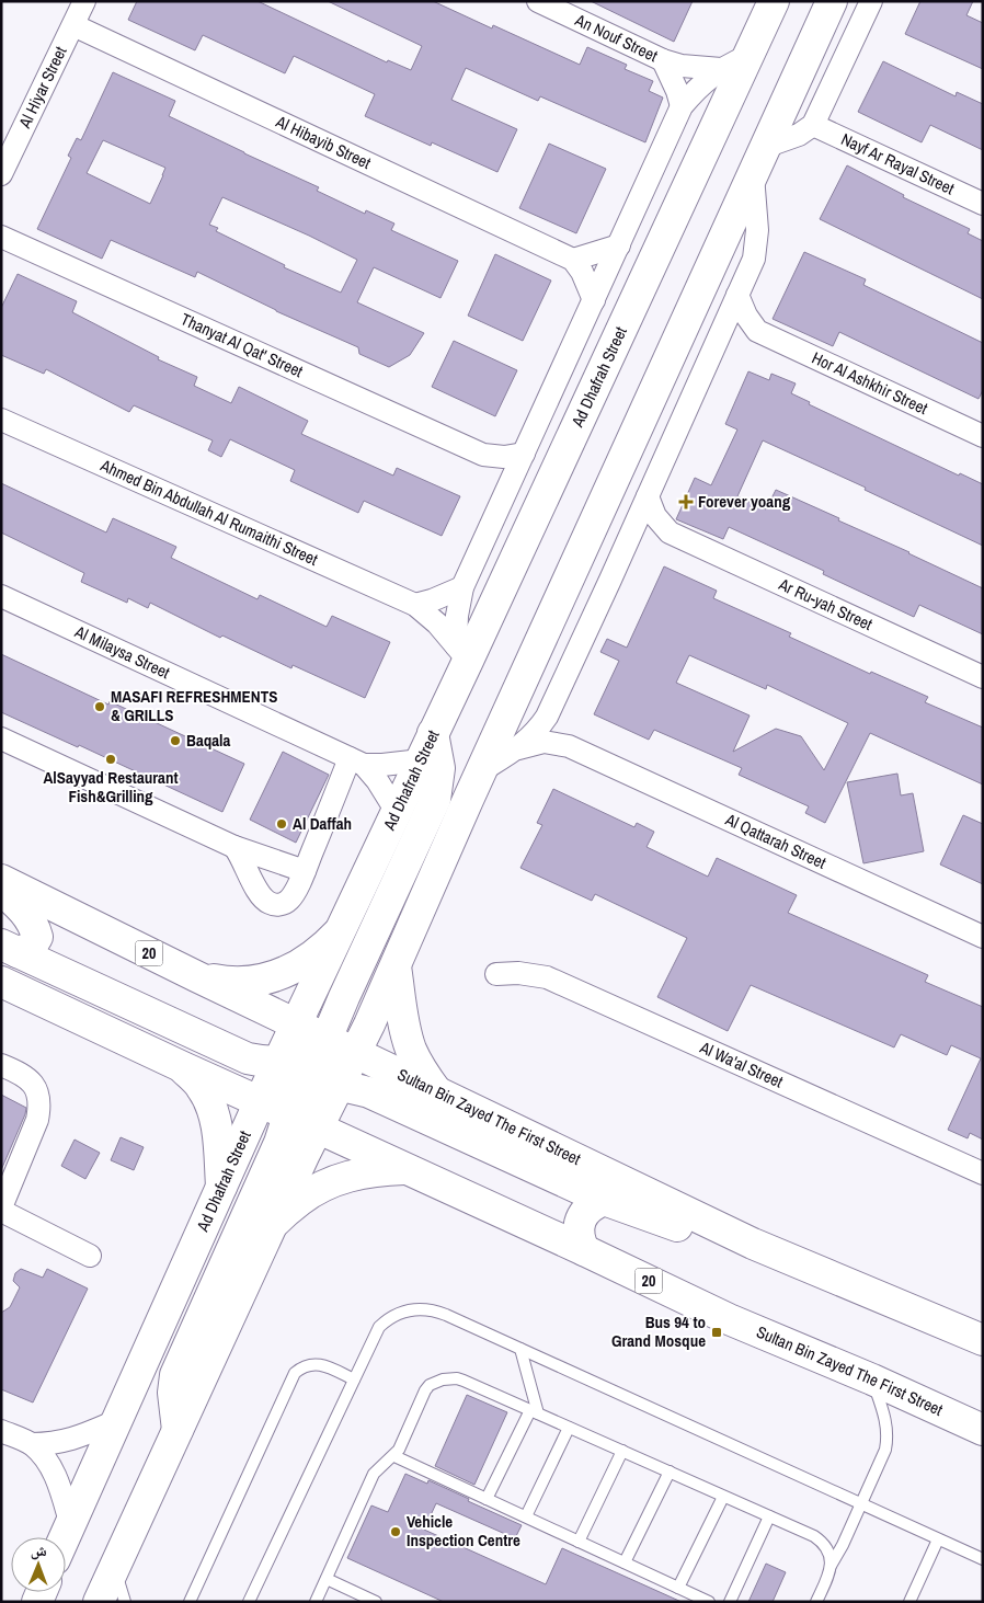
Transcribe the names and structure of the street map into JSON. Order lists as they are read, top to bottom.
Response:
{
  "streets": {
    "main road": ["Ad Dhafrah Street", "20", "Sultan Bin Zayed The First Street"],
    "street": [
      "An Nouf Street",
      "Al Hiyar Street",
      "Al Hibayib Street",
      "Nayf Ar Rayal Street",
      "Thanyat Al Qat' Street",
      "Hor Al Ashkhir Street",
      "Ahmed Bin Abdullah Al Rumaithi Street",
      "Ar Ru-yah Street",
      "Al Milaysa Street",
      "Al Qattarah Street",
      "Al Wa'al Street"
    ]
  },
  "crossings": [
    ["Al Hiyar Street", "Al Hibayib Street"],
    ["Ad Dhafrah Street", "Ahmed Bin Abdullah Al Rumaithi Street"],
    ["Ad Dhafrah Street", "Al Milaysa Street"],
    ["Ad Dhafrah Street", "Sultan Bin Zayed The First Street"]
  ],
  "places": {
    "health": ["Forever yoang"],
    "other": [
      "MASAFI REFRESHMENTS & GRILLS",
      "Baqala",
      "AlSayyad Restaurant Fish&Grilling",
      "Al Daffah",
      "Vehicle Inspection Centre"
    ],
    "transit": ["Bus 94 to Grand Mosque"]
  },
  "north": "top"
}
